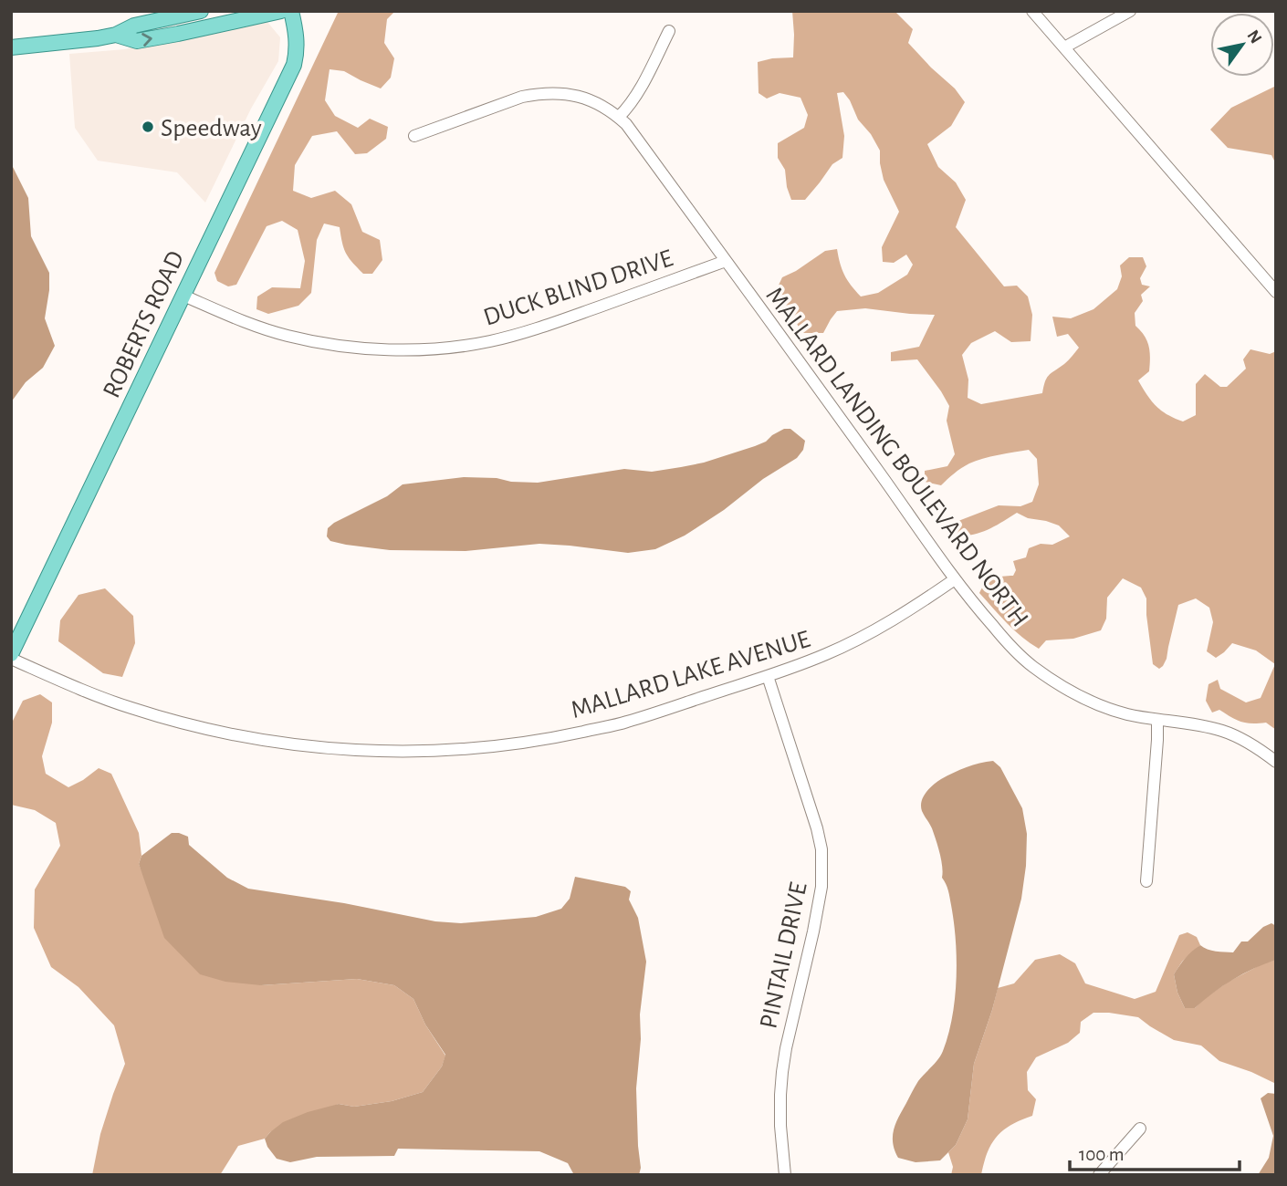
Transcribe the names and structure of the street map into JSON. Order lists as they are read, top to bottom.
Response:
{
  "streets": {
    "main road": ["ROBERTS ROAD"],
    "street": [
      "DUCK BLIND DRIVE",
      "MALLARD LANDING BOULEVARD NORTH",
      "MALLARD LAKE AVENUE",
      "PINTAIL DRIVE"
    ]
  },
  "crossings": [
    ["DUCK BLIND DRIVE", "ROBERTS ROAD"],
    ["DUCK BLIND DRIVE", "MALLARD LANDING BOULEVARD NORTH"],
    ["MALLARD LANDING BOULEVARD NORTH", "MALLARD LAKE AVENUE"],
    ["MALLARD LAKE AVENUE", "PINTAIL DRIVE"]
  ],
  "places": ["Speedway"],
  "scale_bar": "100 m",
  "north": "top right"
}
